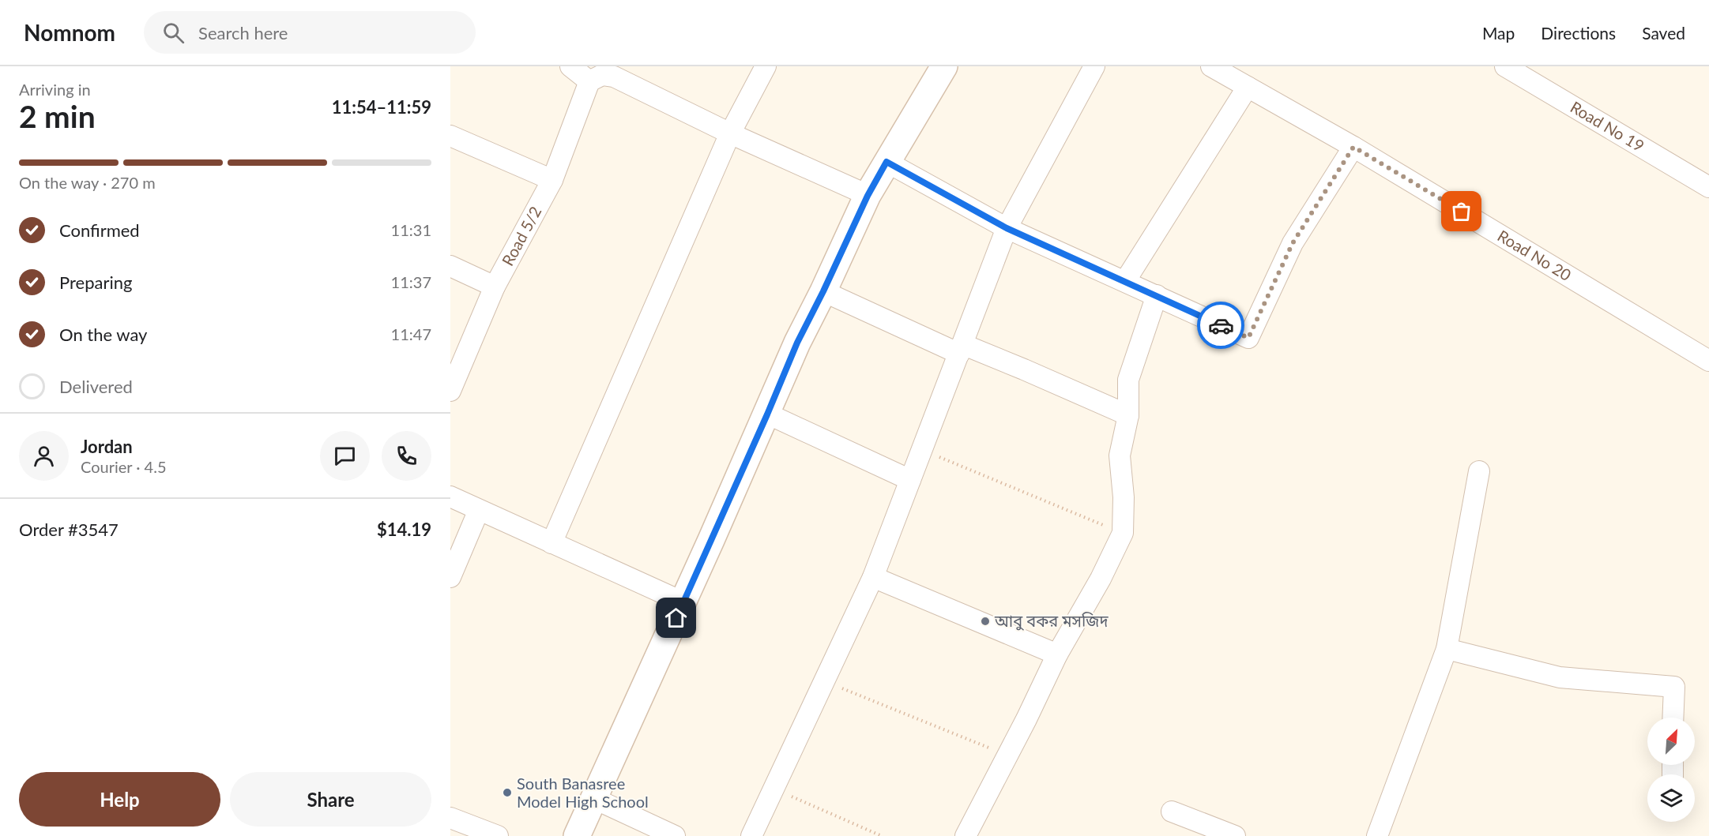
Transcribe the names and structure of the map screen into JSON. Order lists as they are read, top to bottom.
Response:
{
  "streets": {
    "street": ["Road No 19", "Road 5/2", "Road No 20"]
  },
  "places": ["আবু বকর মসজিদ", "South Banasree Model High School"],
  "north": "top right",
  "page": {
    "header": "Nomnom",
    "search": "Search here",
    "nav": ["Map", "Directions", "Saved"],
    "heading": ["2 min", "Arriving in", "11:54–11:59"],
    "panel": [
      "Jordan",
      "Courier · 4.5",
      "Order #3547",
      "$14.19"
    ],
    "bar": "On the way · 270 m",
    "list": [
      ["Confirmed", "11:31"],
      ["Preparing", "11:37"],
      ["On the way", "11:47"],
      "Delivered"
    ],
    "buttons": ["Help", "Share"]
  }
}
